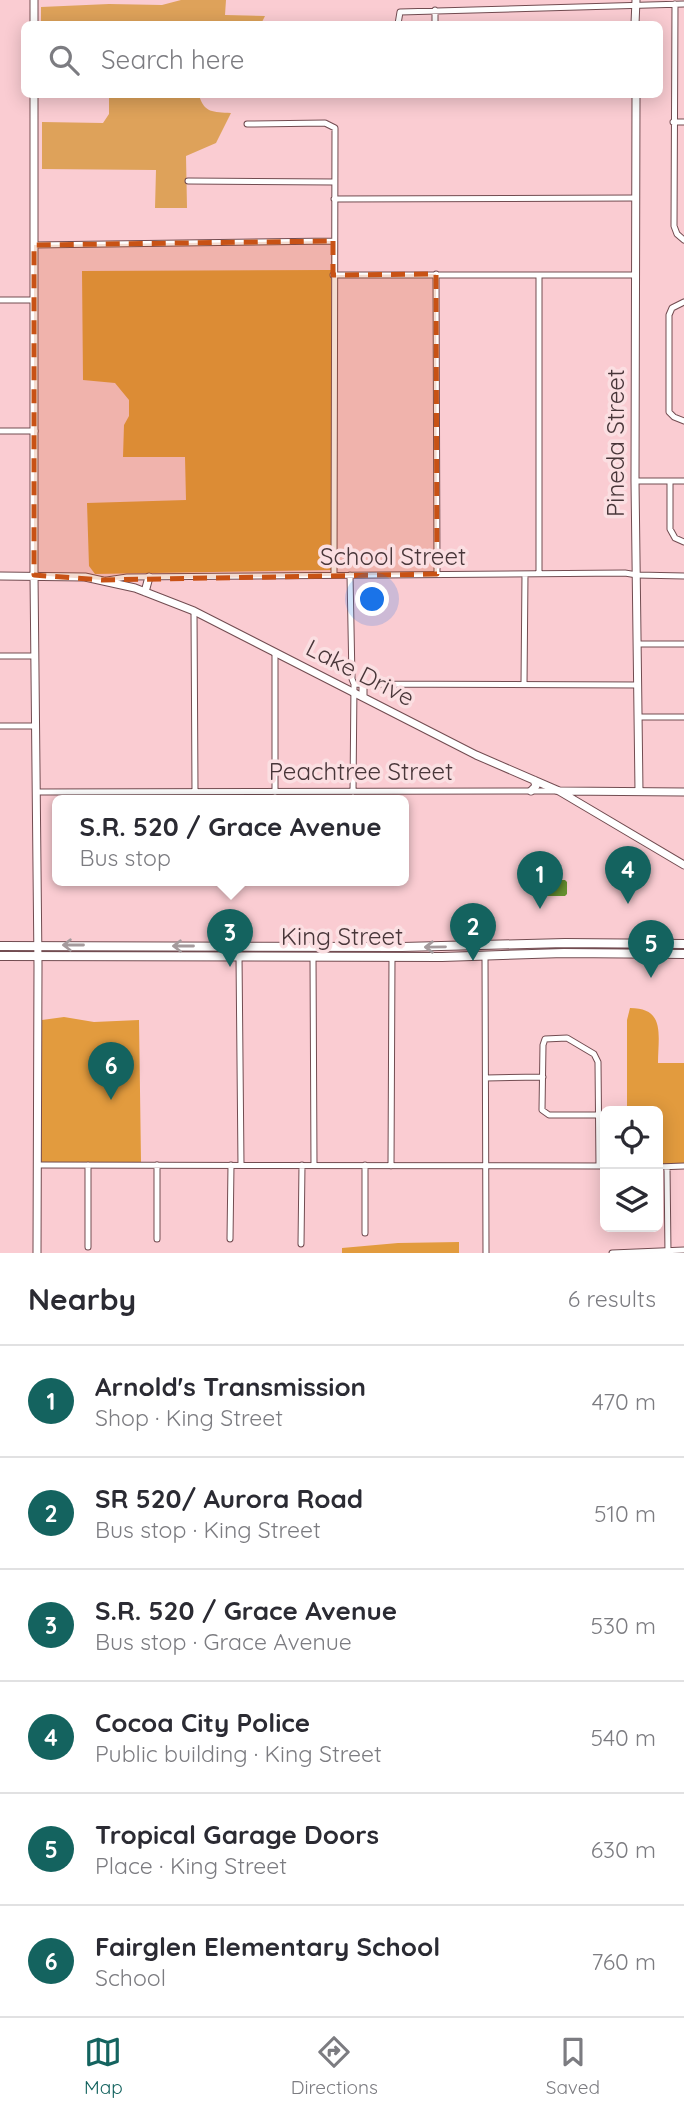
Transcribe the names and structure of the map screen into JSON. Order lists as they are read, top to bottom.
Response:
{
  "streets": {
    "main road": ["King Street"],
    "street": [
      "Pineda Street",
      "School Street",
      "Lake Drive",
      "Peachtree Street"
    ]
  },
  "crossings": [
    ["Pineda Street", "School Street"],
    ["Pineda Street", "Peachtree Street"],
    ["School Street", "Lake Drive"],
    ["Lake Drive", "Peachtree Street"]
  ],
  "page": {
    "search": "Search here",
    "popup": ["S.R. 520 / Grace Avenue", "Bus stop"],
    "pins": [
      "4",
      "1",
      "2",
      "3",
      "5",
      "6"
    ],
    "heading": ["Nearby", "6 results"],
    "list": [
      {
        "mark": "1",
        "name": "Arnold's Transmission",
        "note": "Shop · King Street",
        "value": "470 m"
      },
      {
        "mark": "2",
        "name": "SR 520/ Aurora Road",
        "note": "Bus stop · King Street",
        "value": "510 m"
      },
      {
        "mark": "3",
        "name": "S.R. 520 / Grace Avenue",
        "note": "Bus stop · Grace Avenue",
        "value": "530 m"
      },
      {
        "mark": "4",
        "name": "Cocoa City Police",
        "note": "Public building · King Street",
        "value": "540 m"
      },
      {
        "mark": "5",
        "name": "Tropical Garage Doors",
        "note": "Place · King Street",
        "value": "630 m"
      },
      {
        "mark": "6",
        "name": "Fairglen Elementary School",
        "note": "School",
        "value": "760 m"
      }
    ],
    "nav": ["Map", "Directions", "Saved"]
  }
}
